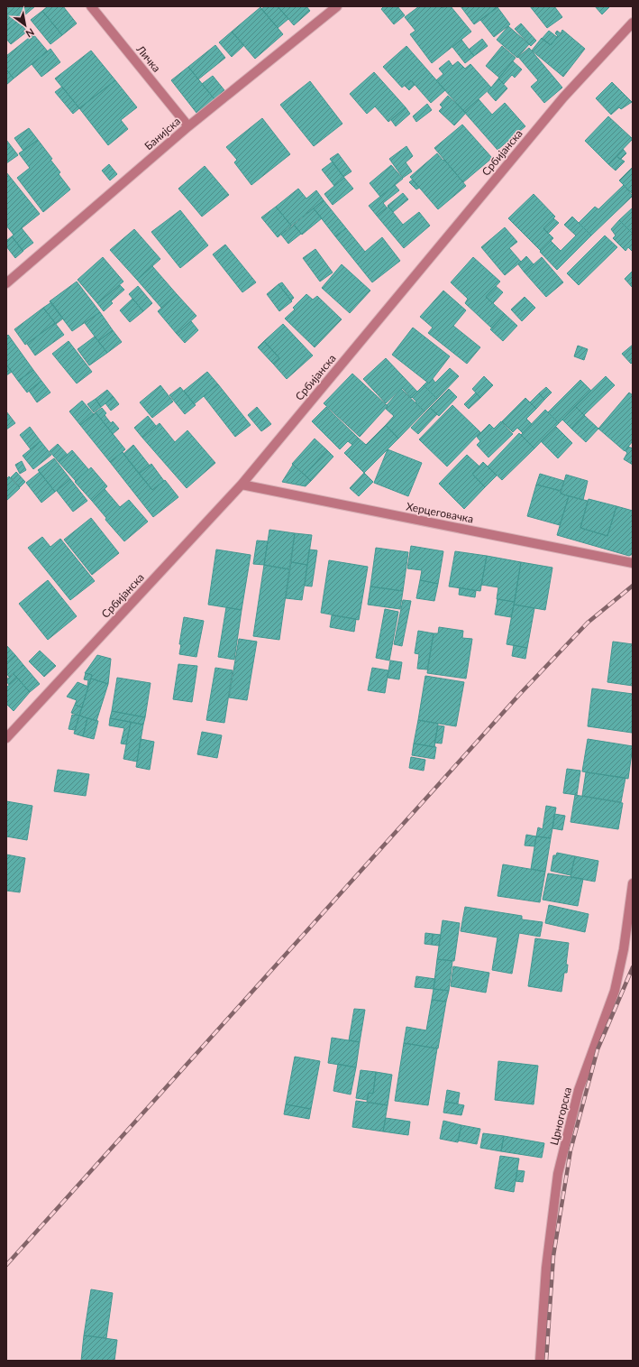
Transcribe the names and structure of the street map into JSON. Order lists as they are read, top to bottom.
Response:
{
  "streets": {
    "street": [
      "Личка",
      "Банијска",
      "Србијанска",
      "Херцеговачка",
      "Црногорска"
    ]
  },
  "crossings": [
    ["Личка", "Банијска"],
    ["Србијанска", "Херцеговачка"]
  ],
  "north": "bottom right"
}
